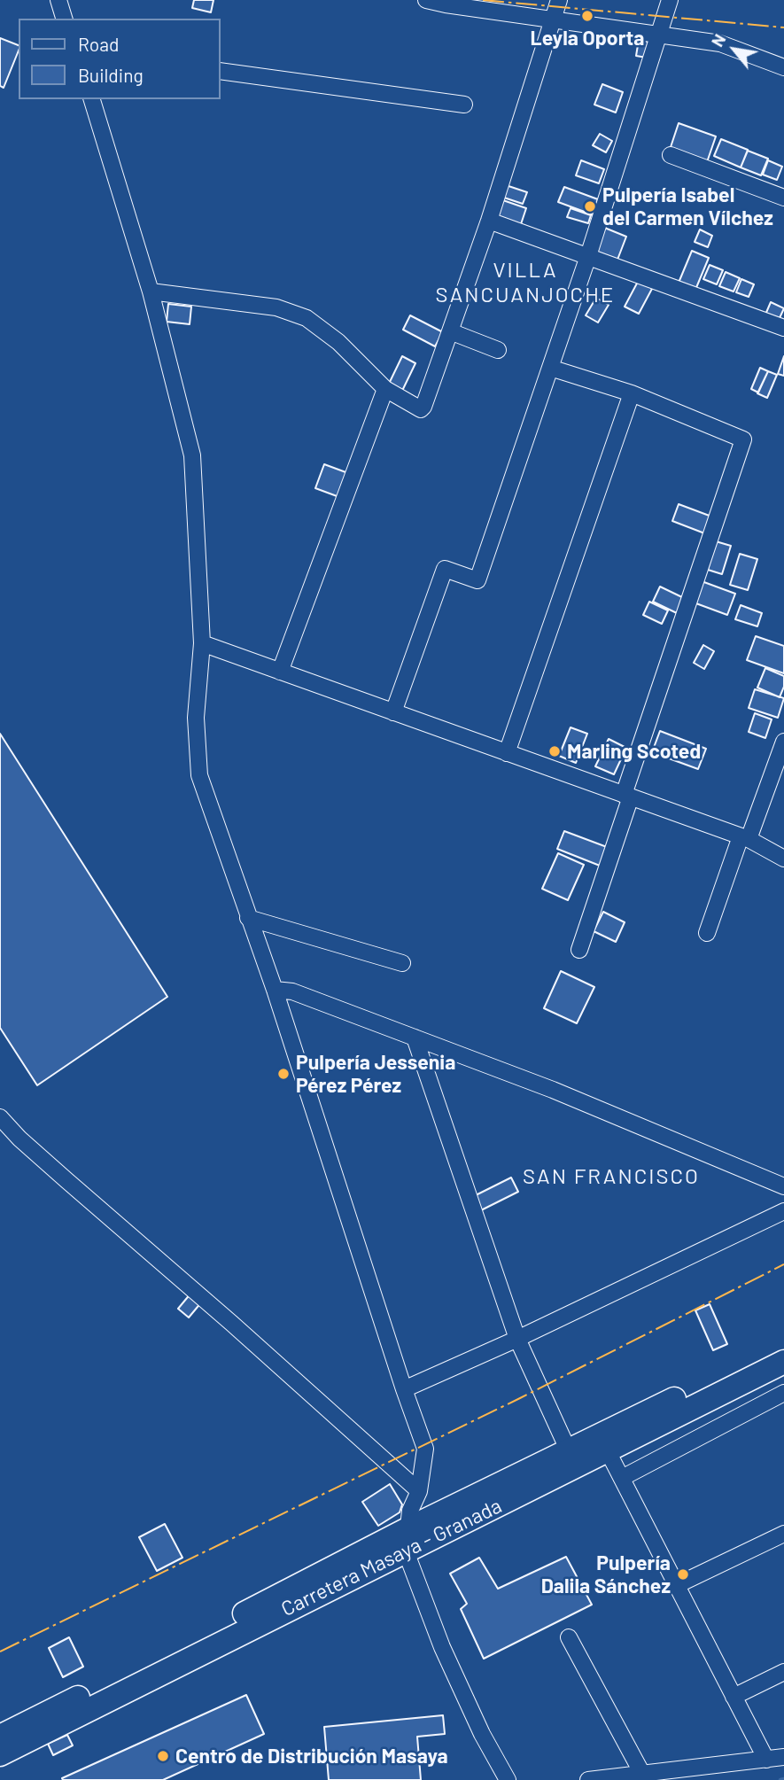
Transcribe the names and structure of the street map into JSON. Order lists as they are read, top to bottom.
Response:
{
  "streets": {
    "highway": ["Carretera Masaya - Granada"]
  },
  "districts": ["VILLA SANCUANJOCHE", "SAN FRANCISCO"],
  "places": [
    "Leyla Oporta",
    "Pulpería Isabel del Carmen Vílchez",
    "Marling Scoted",
    "Pulpería Jessenia Pérez Pérez",
    "Pulpería Dalila Sánchez",
    "Centro de Distribución Masaya"
  ],
  "legend": ["Road", "Building"],
  "north": "top left"
}
